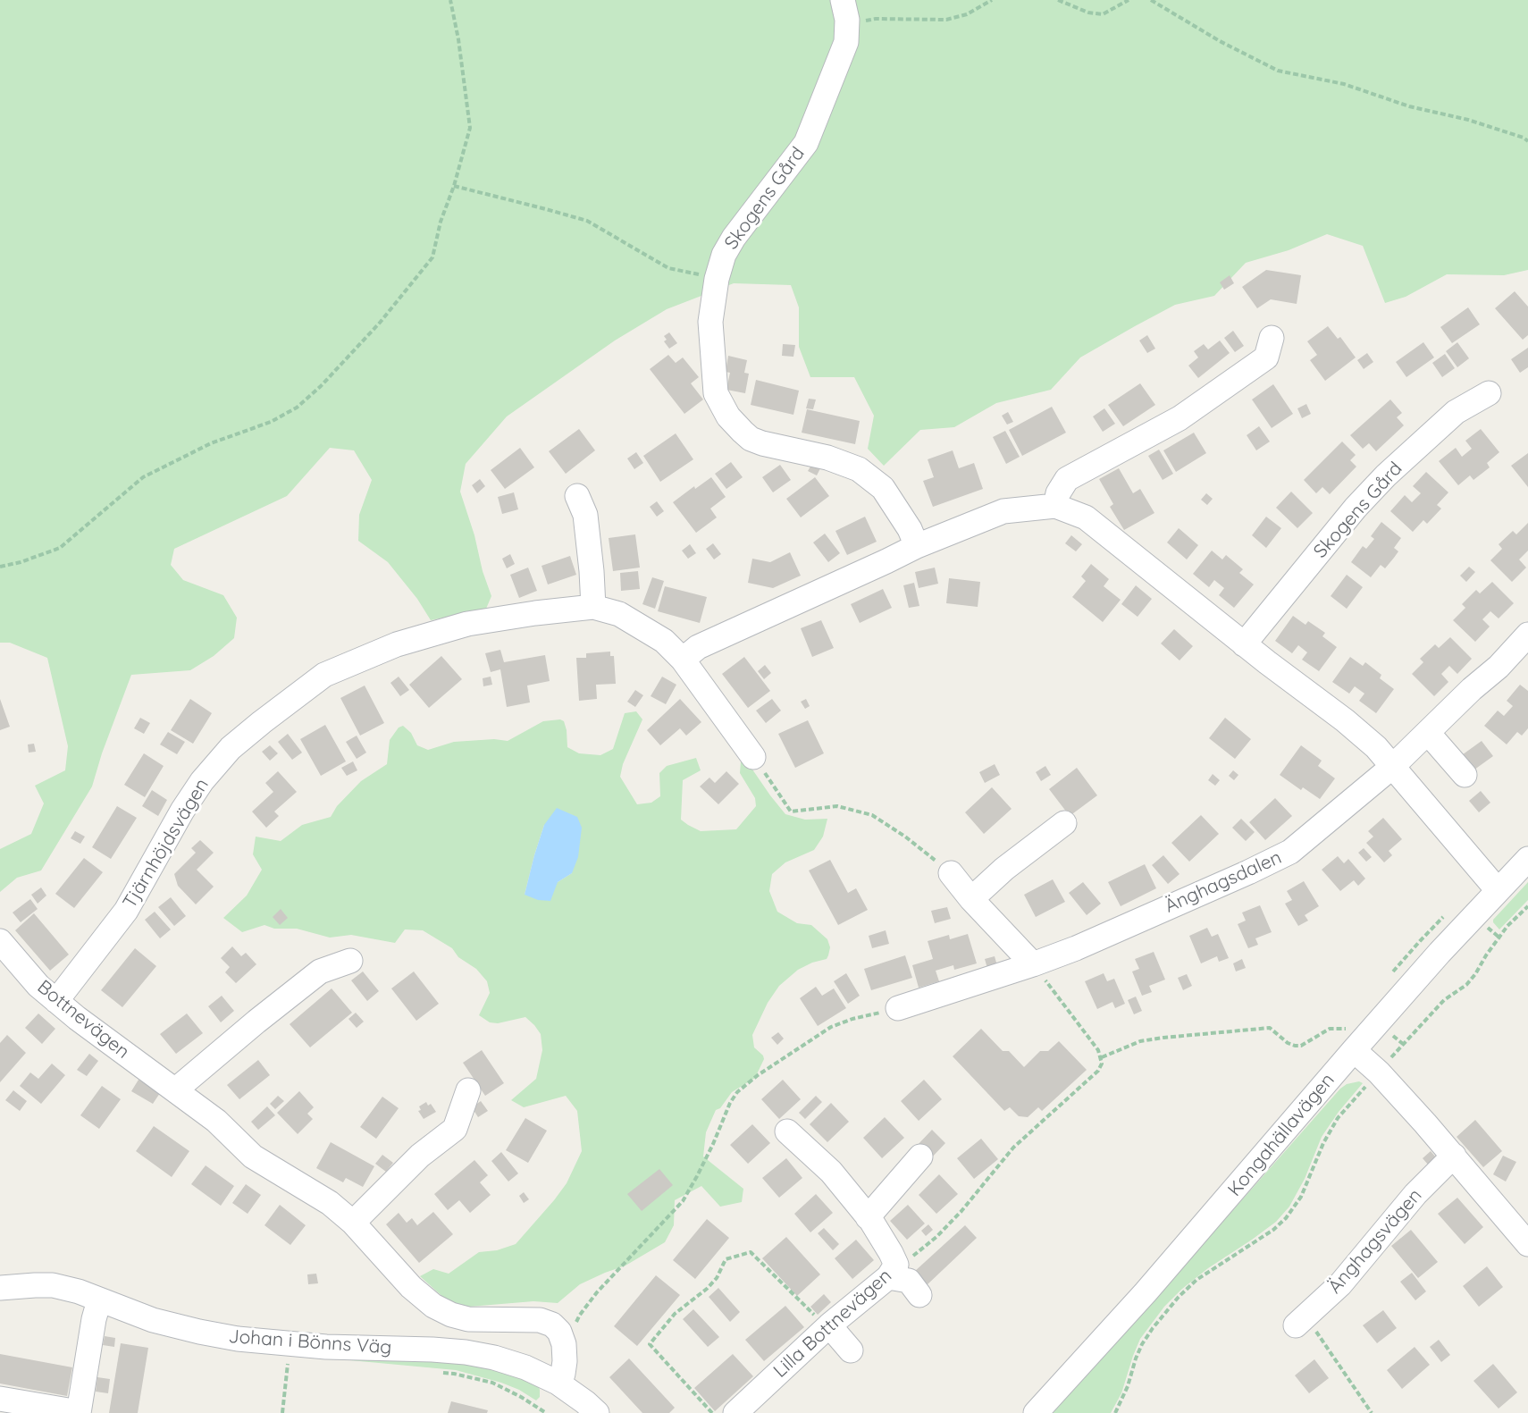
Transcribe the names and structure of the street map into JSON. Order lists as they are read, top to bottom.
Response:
{
  "streets": {
    "street": [
      "Skogens Gård",
      "Tjärnhöjdsvägen",
      "Änghagsdalen",
      "Bottnevägen",
      "Kongahällavägen",
      "Änghagsvägen",
      "Lilla Bottnevägen",
      "Johan i Bönns Väg"
    ]
  },
  "crossings": [
    ["Tjärnhöjdsvägen", "Bottnevägen"],
    ["Bottnevägen", "Johan i Bönns Väg"]
  ]
}
